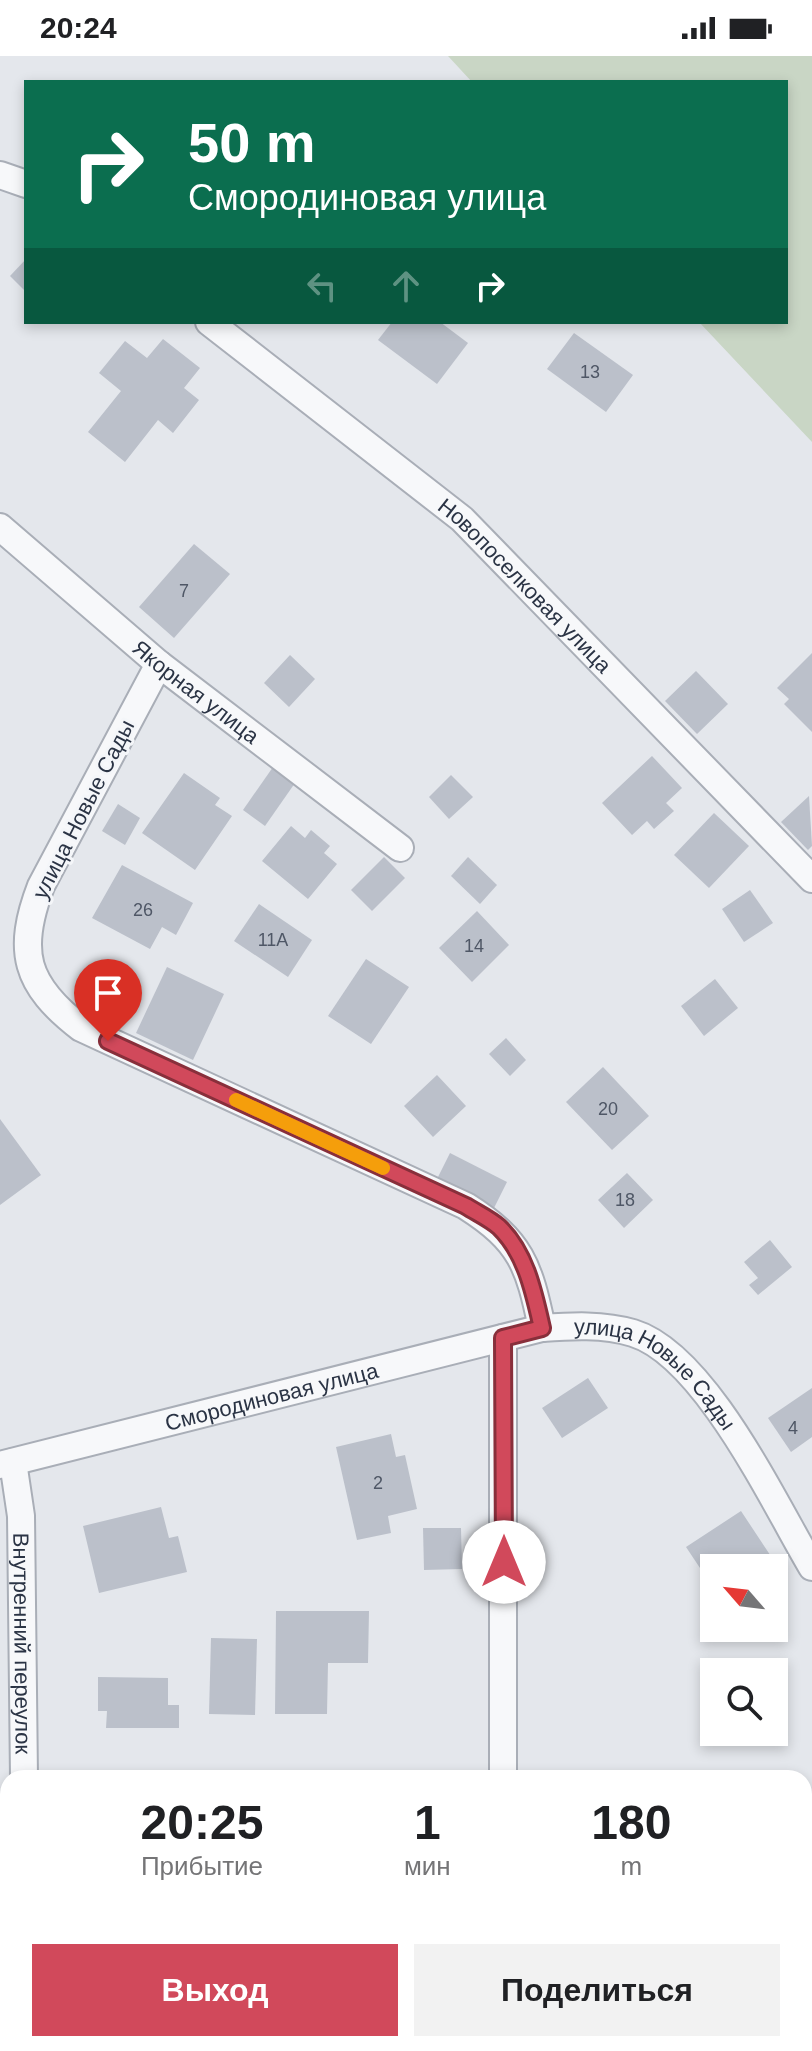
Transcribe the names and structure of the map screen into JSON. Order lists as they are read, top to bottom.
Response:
{
  "streets": {
    "street": [
      "Новопоселковая улица",
      "Якорная улица",
      "улица Новые Сады",
      "Смородиновая улица",
      "Внутренний переулок"
    ]
  },
  "crossings": [
    ["Якорная улица", "улица Новые Сады"],
    ["улица Новые Сады", "Смородиновая улица"],
    ["Смородиновая улица", "Внутренний переулок"]
  ],
  "house_numbers": [
    "13",
    "7",
    "26",
    "11А",
    "14",
    "20",
    "18",
    "4",
    "2"
  ],
  "north": "top left",
  "page": {
    "status": "20:24",
    "turn": ["50 m", "Смородиновая улица"],
    "eta": [
      "20:25",
      "Прибытие",
      "1",
      "мин",
      "180",
      "m"
    ],
    "buttons": ["Выход", "Поделиться"]
  }
}
